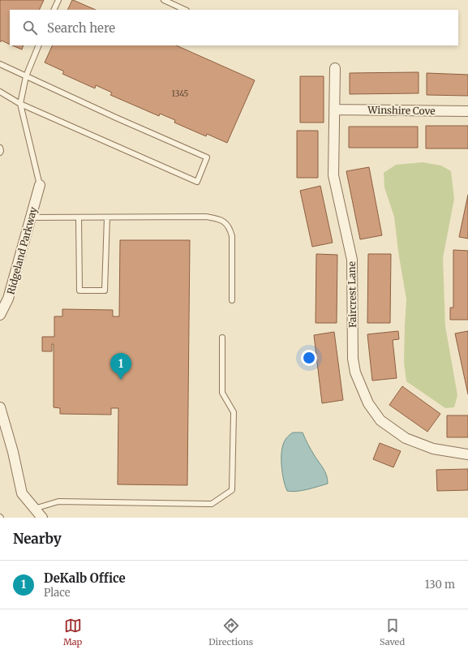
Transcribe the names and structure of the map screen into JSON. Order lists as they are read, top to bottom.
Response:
{
  "streets": {
    "street": ["Winshire Cove", "Ridgeland Parkway", "Faircrest Lane"]
  },
  "crossings": [
    ["Winshire Cove", "Faircrest Lane"]
  ],
  "house_numbers": ["1345"],
  "page": {
    "search": "Search here",
    "pins": "1",
    "heading": "Nearby",
    "list": [
      {
        "mark": "1",
        "name": "DeKalb Office",
        "note": "Place",
        "value": "130 m"
      }
    ],
    "nav": ["Map", "Directions", "Saved"]
  }
}
